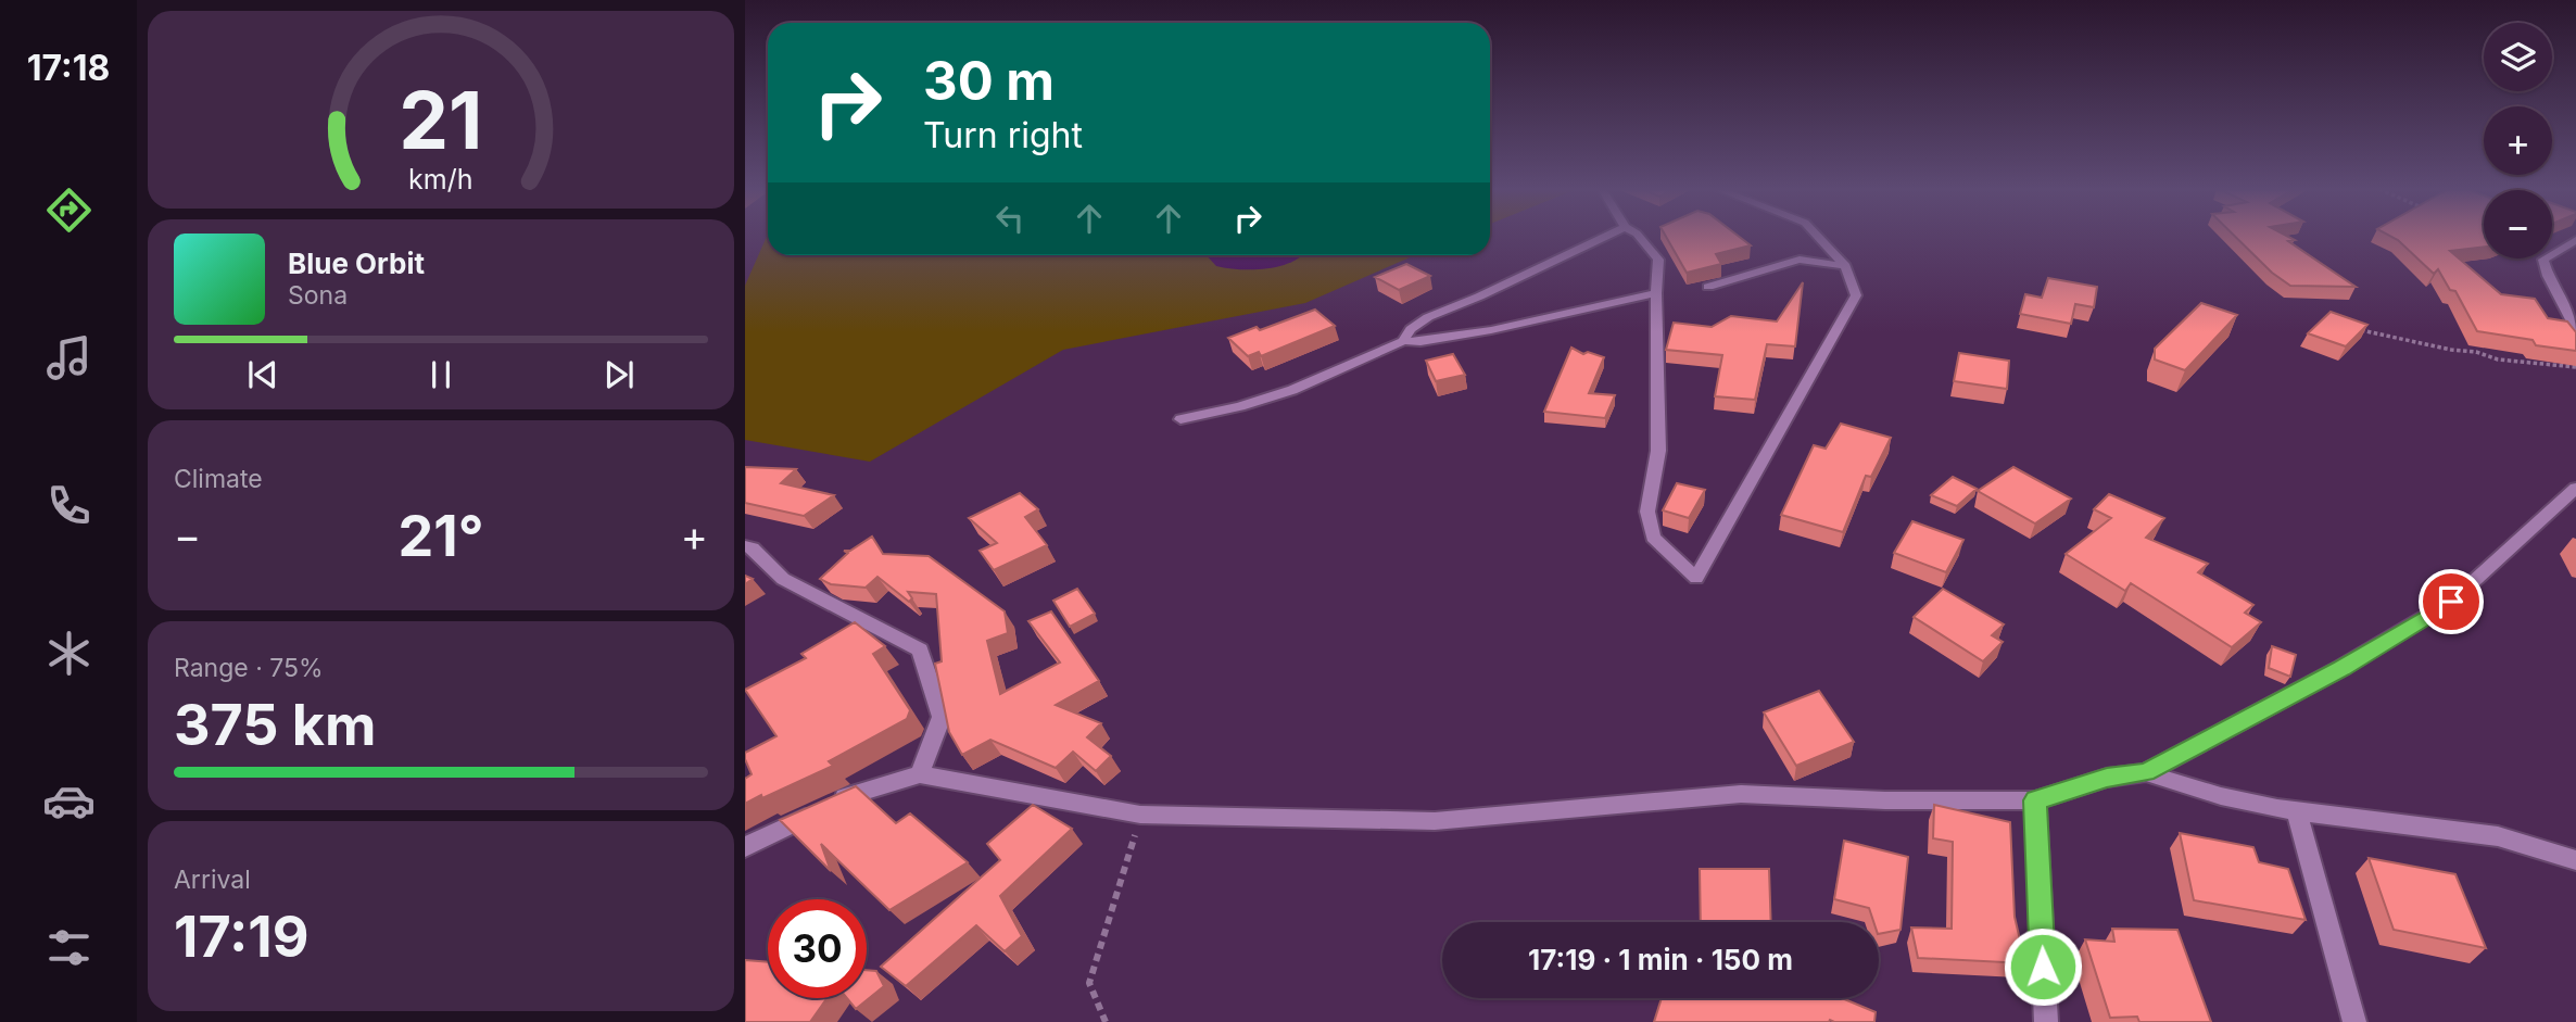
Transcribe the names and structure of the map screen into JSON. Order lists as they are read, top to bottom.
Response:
{
  "page": {
    "tabs": "17:18",
    "map_buttons": ["+", "−"],
    "turn": ["30 m", "Turn right"],
    "song": ["Blue Orbit", "Sona"],
    "tile": [
      "Climate",
      ["Range · 75%", "375 km"],
      ["Arrival", "17:19"]
    ],
    "heat": ["−", "21°", "+"],
    "limit": "30",
    "trip": "17:19 · 1 min · 150 m",
    "gauge": ["21", "km/h"]
  }
}
